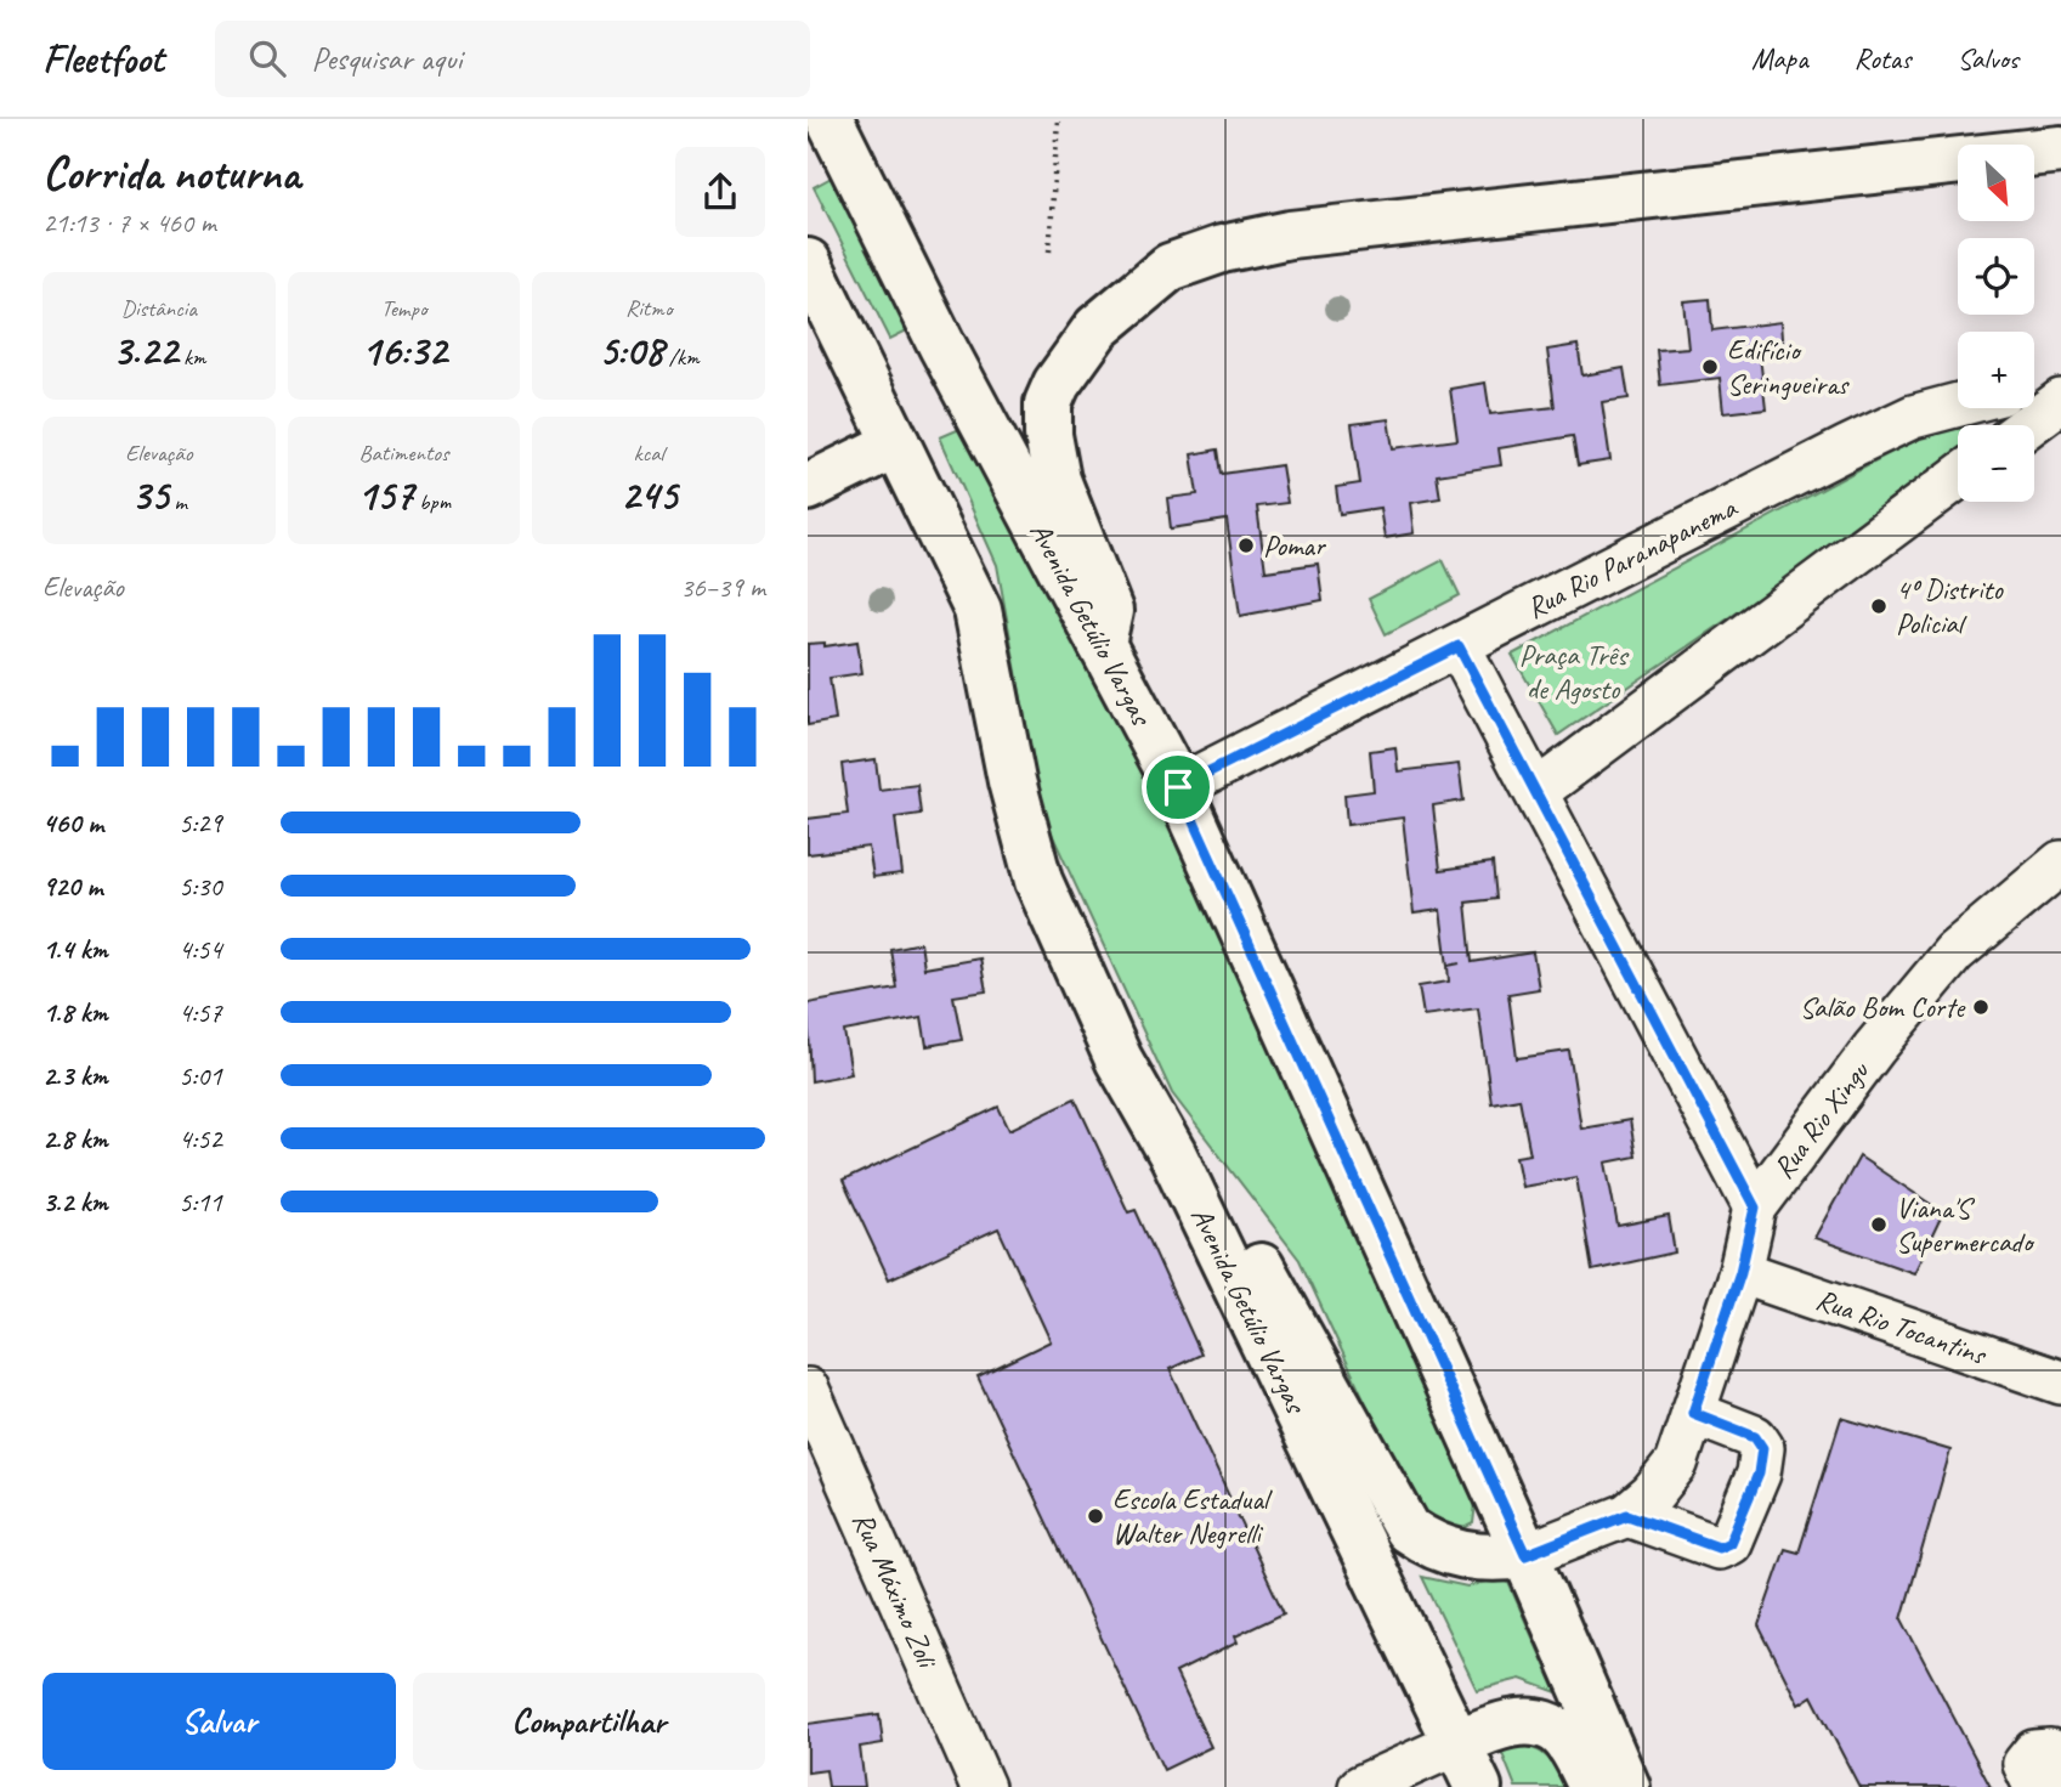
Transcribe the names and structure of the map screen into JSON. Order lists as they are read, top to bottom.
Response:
{
  "streets": {
    "main road": ["Avenida Getúlio Vargas"],
    "street": [
      "Rua Rio Paranapanema",
      "Rua Rio Xingu",
      "Rua Rio Tocantins",
      "Rua Máximo Zoli"
    ]
  },
  "crossings": [
    ["Rua Rio Paranapanema", "Avenida Getúlio Vargas"],
    ["Avenida Getúlio Vargas", "Rua Rio Xingu"],
    ["Rua Rio Xingu", "Rua Rio Tocantins"]
  ],
  "parks": ["Praça Três de Agosto"],
  "places": [
    "Edifício Seringueiras",
    "Pomar",
    "4º Distrito Policial",
    "Salão Bom Corte",
    "Viana'S Supermercado",
    "Escola Estadual Walter Negrelli"
  ],
  "north": "bottom right",
  "page": {
    "header": "Fleetfoot",
    "search": "Pesquisar aqui",
    "nav": ["Mapa", "Rotas", "Salvos"],
    "heading": ["Corrida noturna", "21:13 · 7 × 460 m"],
    "map_buttons": ["+", "−"],
    "stats": [
      ["Distância", "3.22 km"],
      ["Tempo", "16:32"],
      ["Ritmo", "5:08 /km"],
      ["Elevação", "35 m"],
      ["Batimentos", "157 bpm"],
      ["kcal", "245"]
    ],
    "chart": ["Elevação", "36–39 m"],
    "list": [
      {
        "name": "460 m",
        "note": "5:29"
      },
      {
        "name": "920 m",
        "note": "5:30"
      },
      {
        "name": "1.4 km",
        "note": "4:54"
      },
      {
        "name": "1.8 km",
        "note": "4:57"
      },
      {
        "name": "2.3 km",
        "note": "5:01"
      },
      {
        "name": "2.8 km",
        "note": "4:52"
      },
      {
        "name": "3.2 km",
        "note": "5:11"
      }
    ],
    "buttons": ["Salvar", "Compartilhar"]
  }
}
